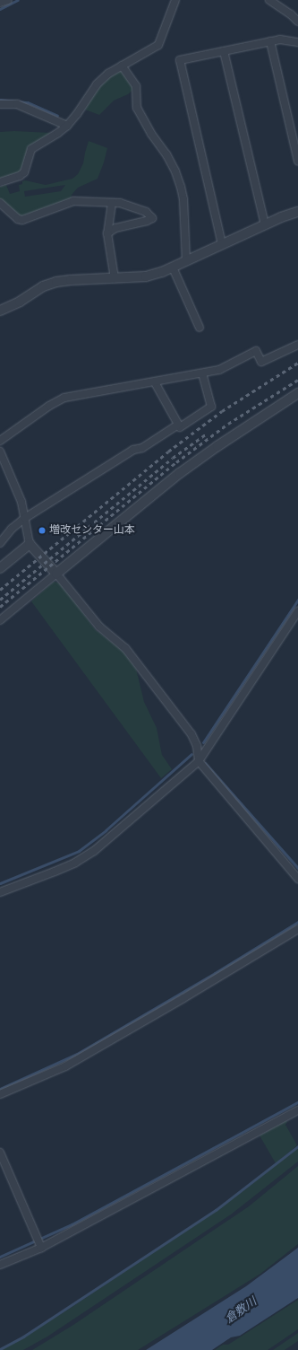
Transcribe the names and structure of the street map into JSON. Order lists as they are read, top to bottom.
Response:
{
  "water": ["倉敷川"],
  "places": ["増改センター山本"]
}
